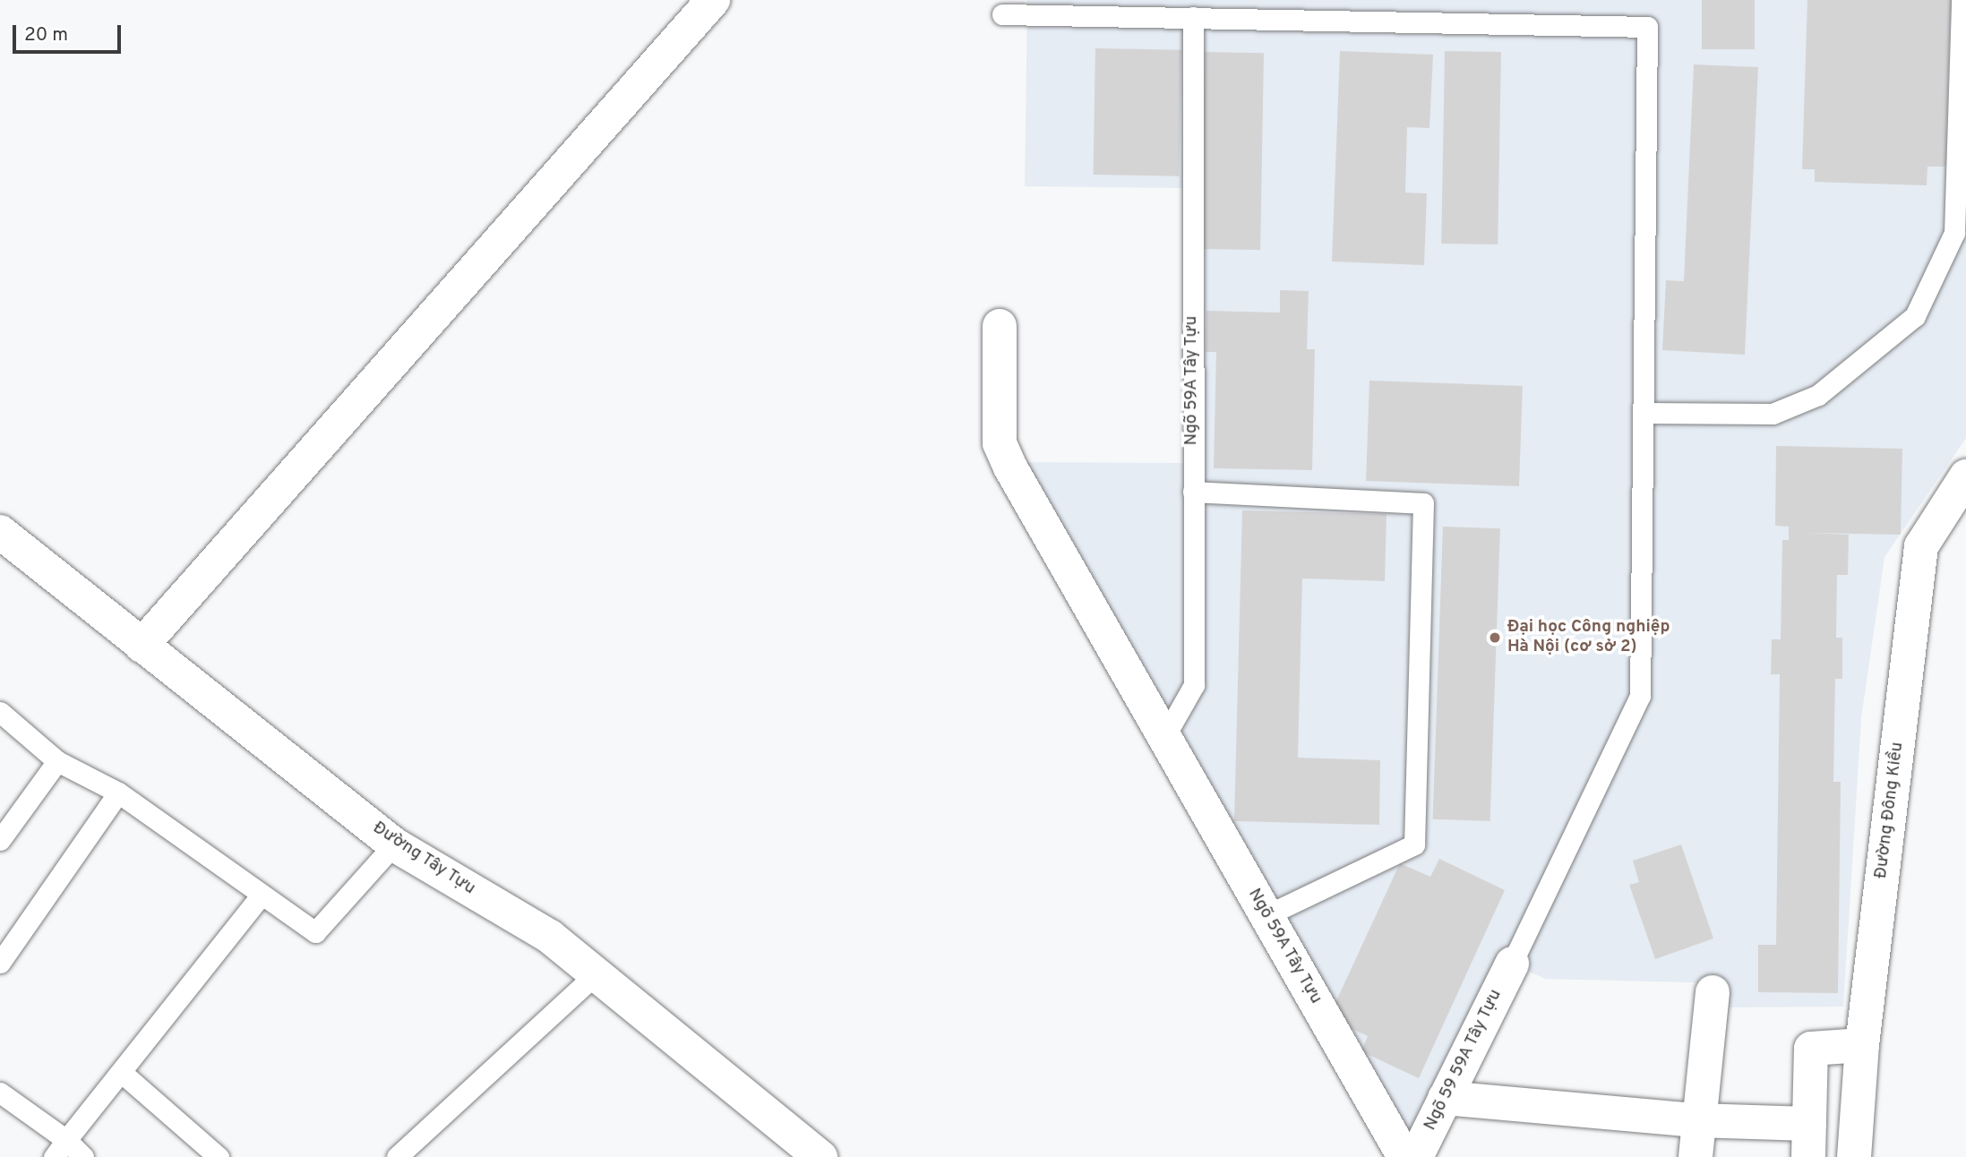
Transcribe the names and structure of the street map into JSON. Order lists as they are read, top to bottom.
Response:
{
  "streets": {
    "street": [
      "Ngõ 59A Tây Tựu",
      "Đường Đông Kiều",
      "Đường Tây Tựu",
      "Ngõ 59 59A Tây Tựu"
    ]
  },
  "places": ["Đại học Công nghiệp Hà Nội (cơ sở 2)"],
  "scale_bar": "20 m"
}
